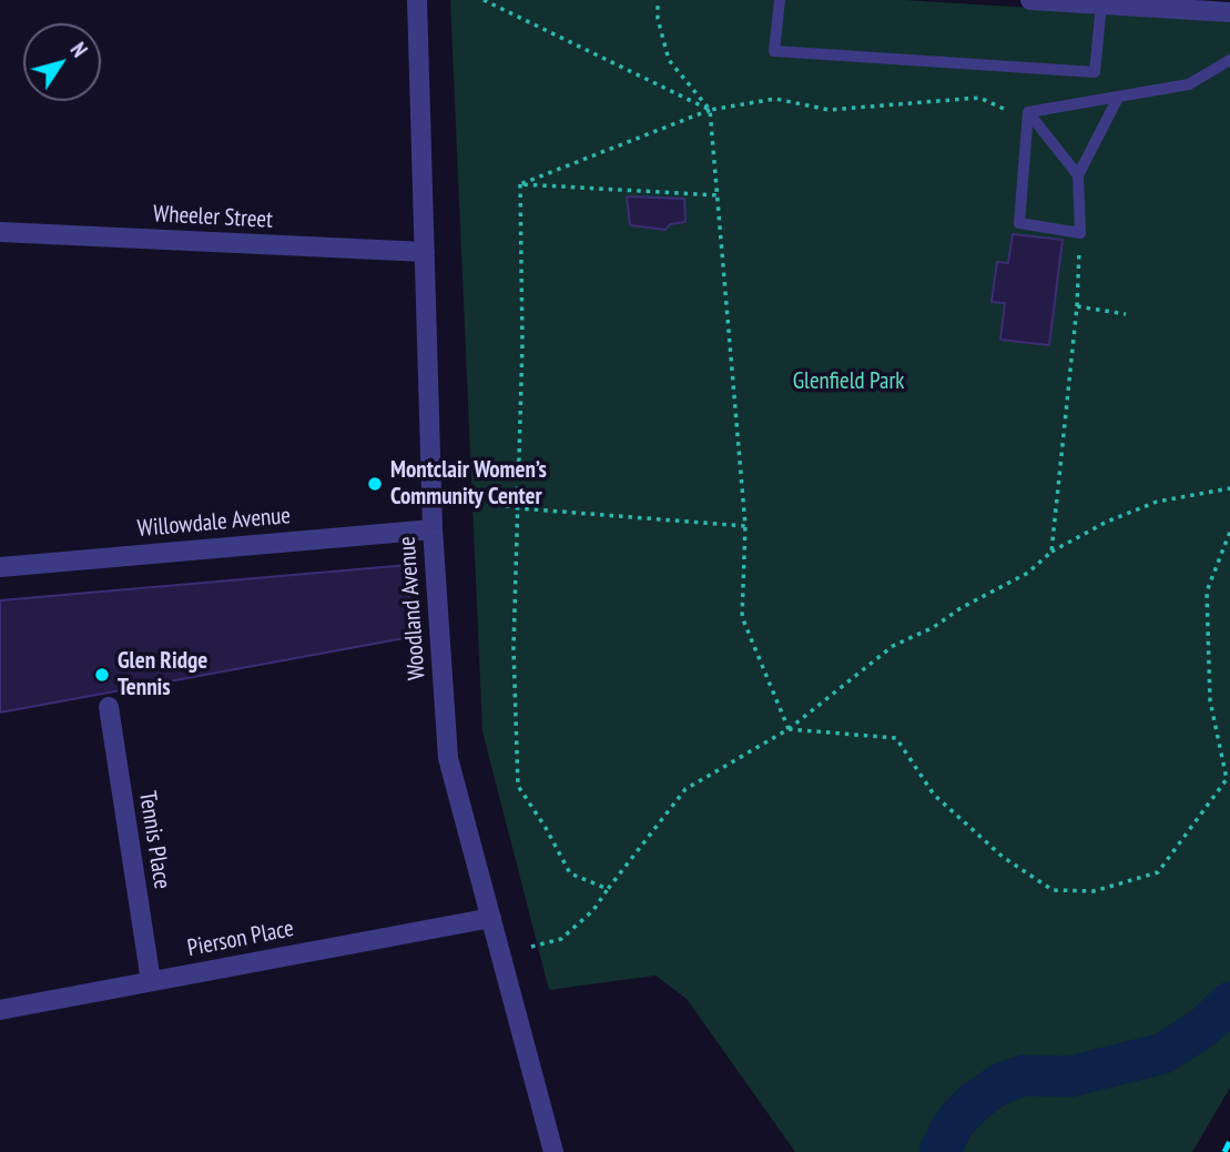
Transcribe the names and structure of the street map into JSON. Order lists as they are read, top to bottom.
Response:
{
  "streets": {
    "street": [
      "Wheeler Street",
      "Willowdale Avenue",
      "Woodland Avenue",
      "Tennis Place",
      "Pierson Place"
    ]
  },
  "crossings": [
    ["Wheeler Street", "Woodland Avenue"],
    ["Willowdale Avenue", "Woodland Avenue"],
    ["Woodland Avenue", "Pierson Place"],
    ["Tennis Place", "Pierson Place"]
  ],
  "parks": ["Glenfield Park"],
  "places": ["Montclair Women’s Community Center", "Glen Ridge Tennis"],
  "north": "top right"
}
